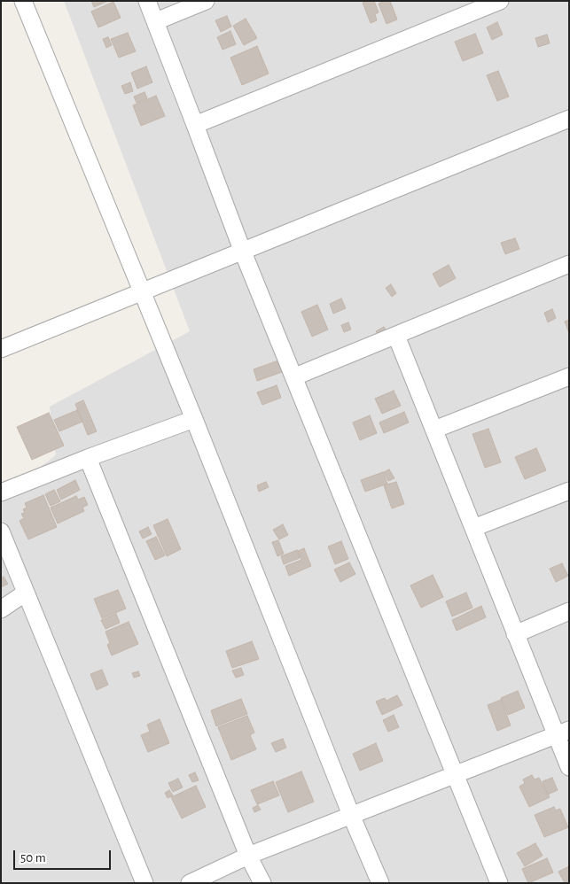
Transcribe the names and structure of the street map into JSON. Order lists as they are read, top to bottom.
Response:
{
  "scale_bar": "50 m"
}
